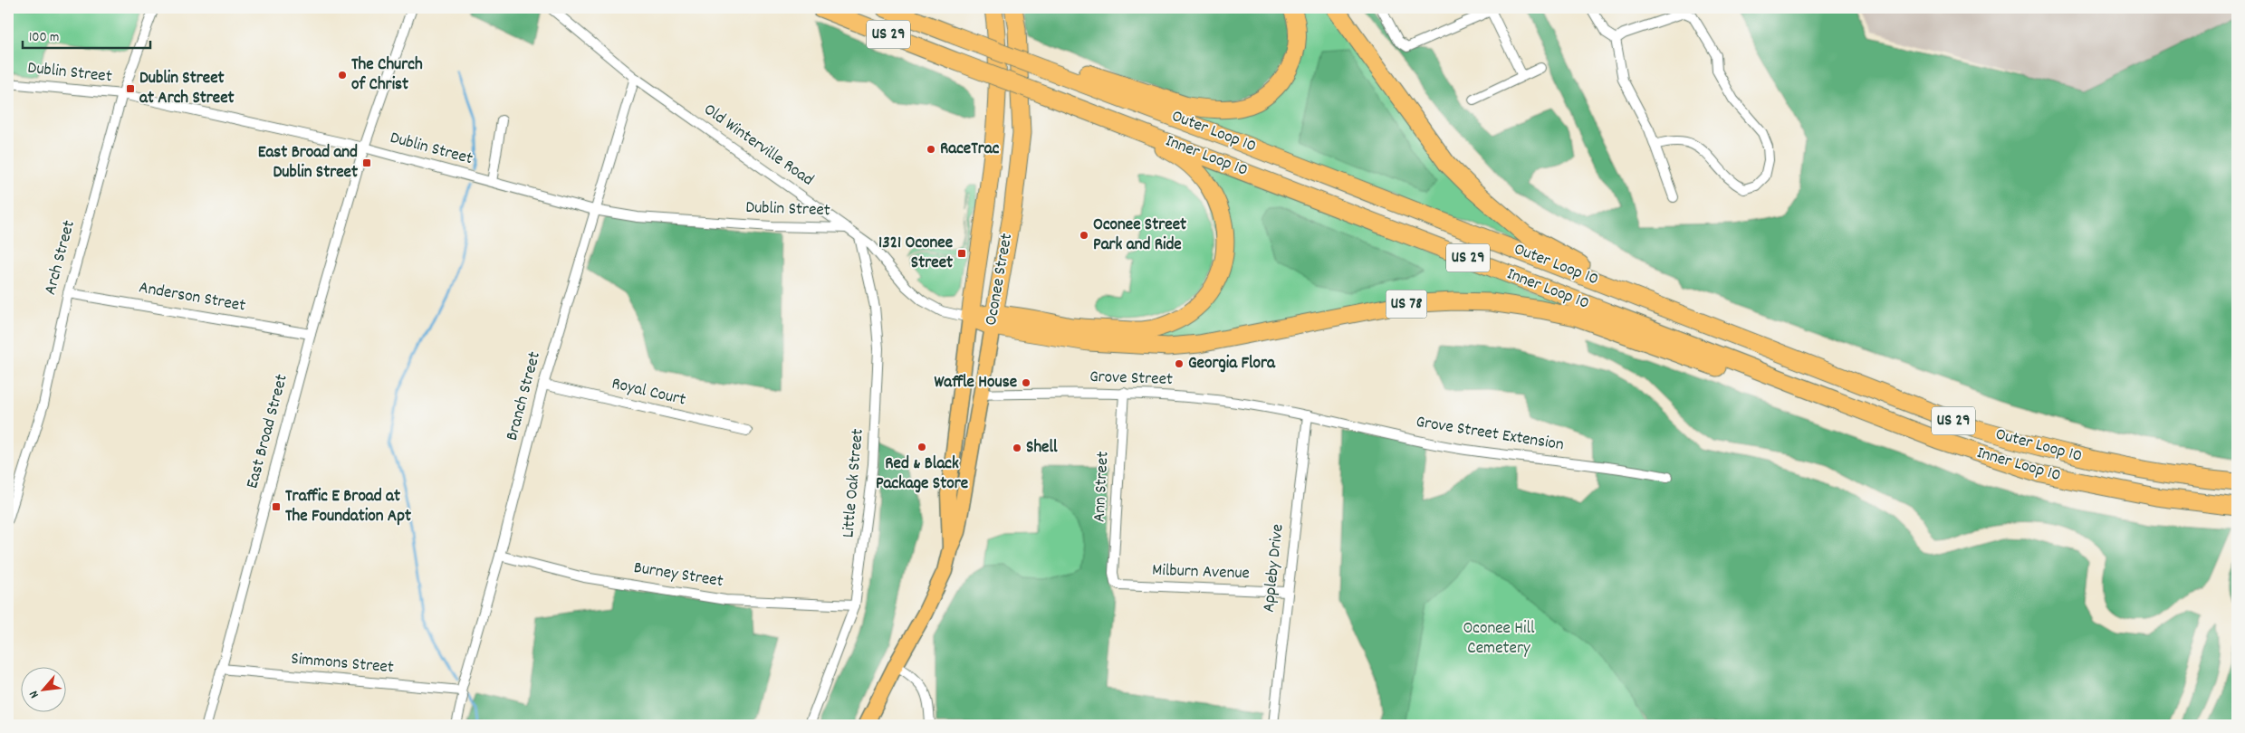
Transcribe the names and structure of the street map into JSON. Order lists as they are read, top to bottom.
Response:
{
  "streets": {
    "highway": [
      "US 29",
      "Outer Loop 10",
      "Inner Loop 10",
      "Oconee Street",
      "US 78"
    ],
    "street": [
      "Dublin Street",
      "Old Winterville Road",
      "Arch Street",
      "Anderson Street",
      "Grove Street",
      "Royal Court",
      "Branch Street",
      "East Broad Street",
      "Grove Street Extension",
      "Little Oak Street",
      "Ann Street",
      "Appleby Drive",
      "Milburn Avenue",
      "Burney Street",
      "Simmons Street"
    ]
  },
  "crossings": [
    ["Dublin Street", "Old Winterville Road"],
    ["Dublin Street", "Arch Street"],
    ["Dublin Street", "Branch Street"],
    ["Dublin Street", "East Broad Street"],
    ["Old Winterville Road", "Oconee Street"],
    ["Old Winterville Road", "US 78"],
    ["Old Winterville Road", "Branch Street"],
    ["Old Winterville Road", "Little Oak Street"],
    ["Inner Loop 10", "US 78"],
    ["Arch Street", "Anderson Street"],
    ["Oconee Street", "US 78"],
    ["Oconee Street", "Grove Street"],
    ["Anderson Street", "East Broad Street"],
    ["Grove Street", "Grove Street Extension"],
    ["Grove Street", "Ann Street"],
    ["Grove Street", "Appleby Drive"],
    ["Royal Court", "Branch Street"],
    ["Branch Street", "Burney Street"],
    ["Branch Street", "Simmons Street"],
    ["East Broad Street", "Simmons Street"],
    ["Grove Street Extension", "Appleby Drive"],
    ["Little Oak Street", "Burney Street"],
    ["Ann Street", "Milburn Avenue"],
    ["Appleby Drive", "Milburn Avenue"]
  ],
  "parks": ["Oconee Hill Cemetery"],
  "places": {
    "other": [
      "The Church of Christ",
      "RaceTrac",
      "Oconee Street Park and Ride",
      "Georgia Flora",
      "Waffle House",
      "Red & Black Package Store",
      "Shell"
    ],
    "transit": [
      "Dublin Street at Arch Street",
      "East Broad and Dublin Street",
      "1321 Oconee Street",
      "Traffic E Broad at The Foundation Apt"
    ]
  },
  "scale_bar": "100 m",
  "north": "bottom left"
}
